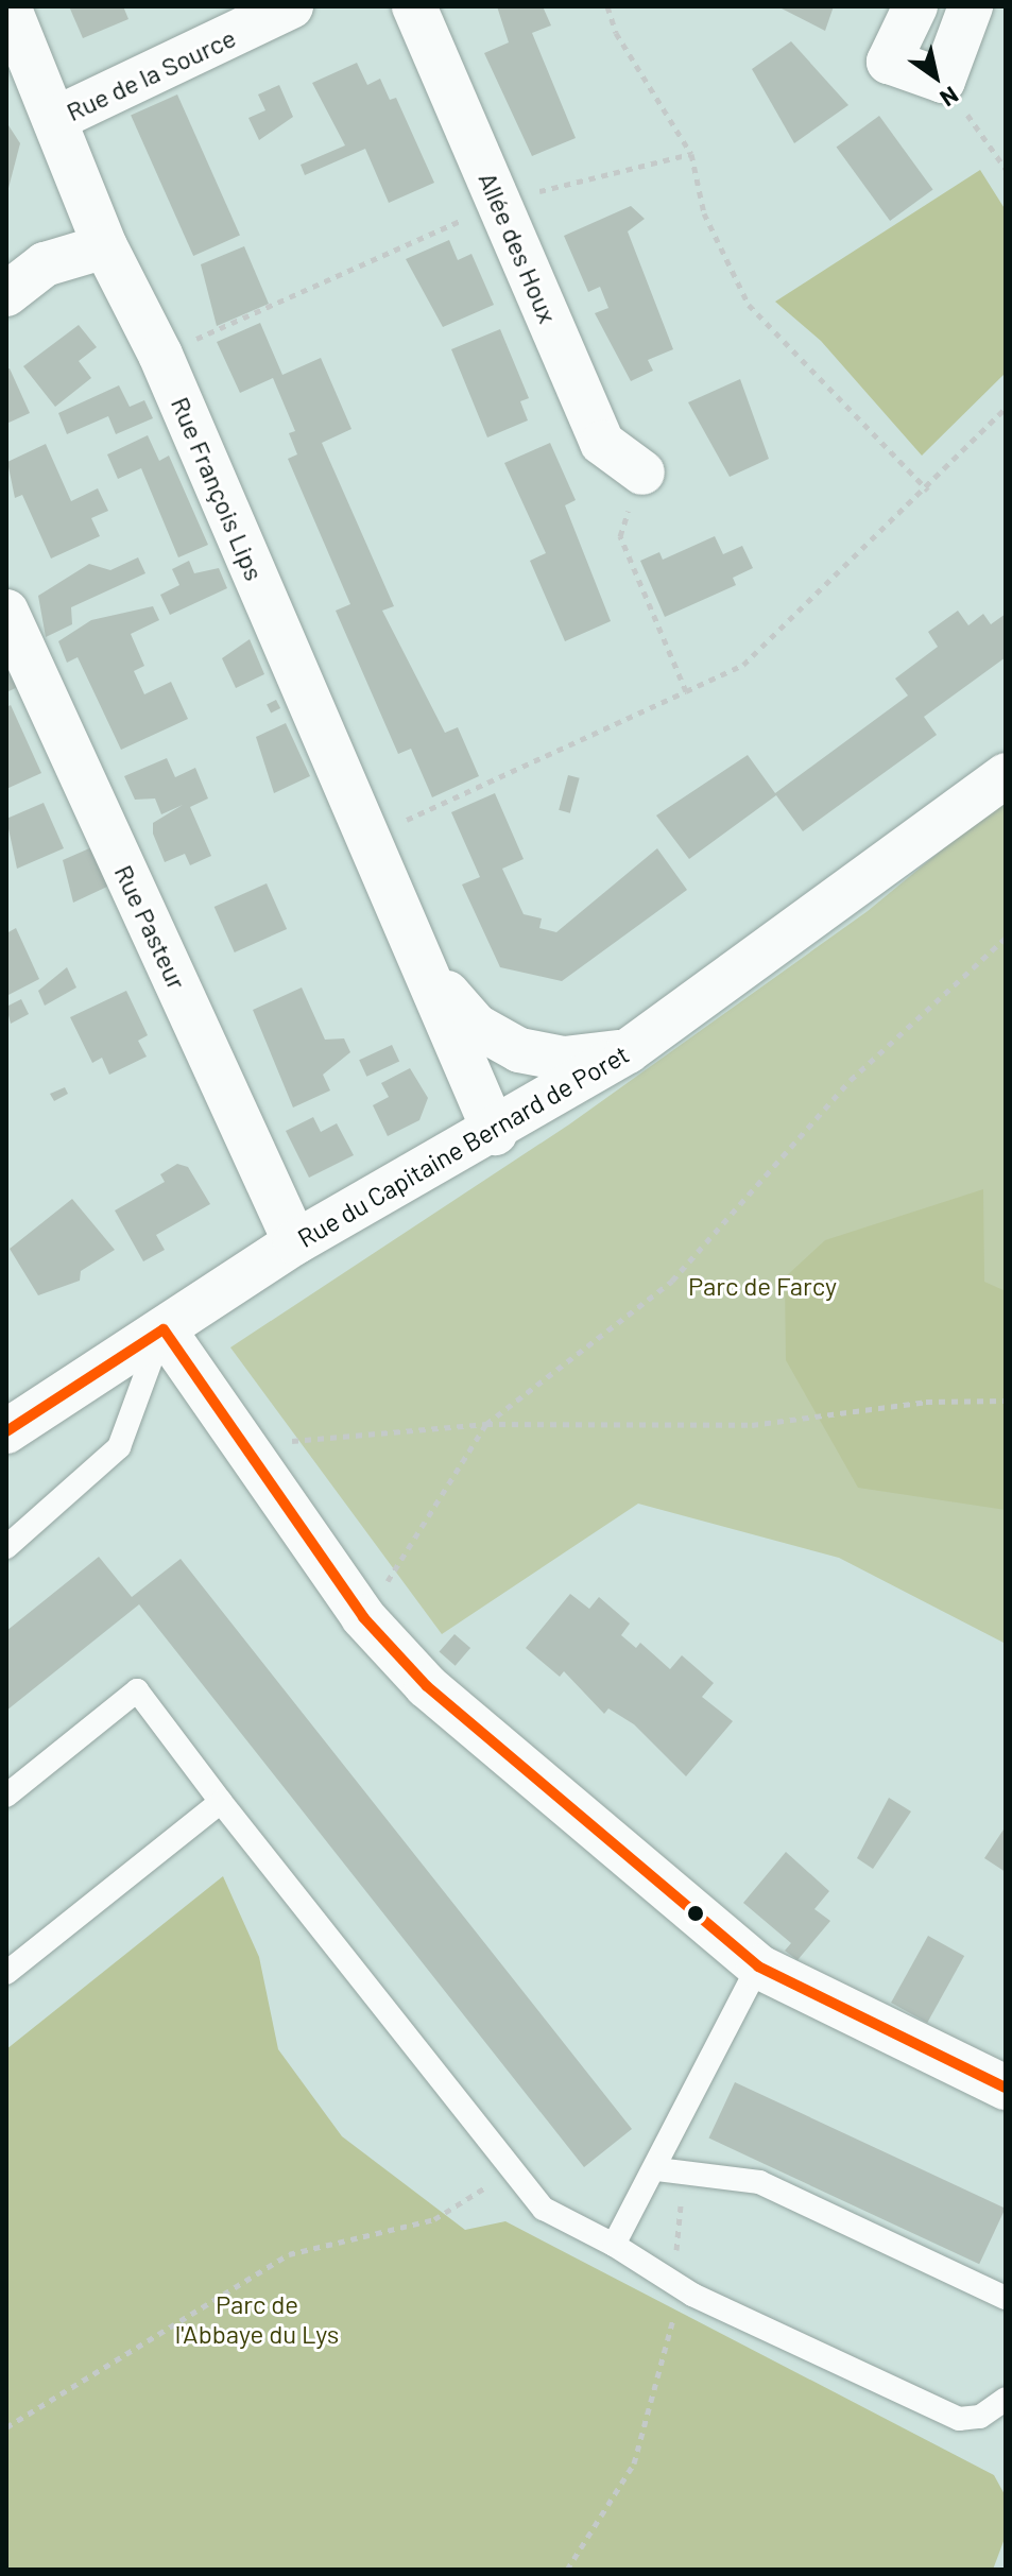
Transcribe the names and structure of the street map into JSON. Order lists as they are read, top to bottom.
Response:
{
  "streets": {
    "street": [
      "Rue de la Source",
      "Allée des Houx",
      "Rue François Lips",
      "Rue Pasteur",
      "Rue du Capitaine Bernard de Poret"
    ]
  },
  "crossings": [
    ["Rue de la Source", "Rue François Lips"],
    ["Rue François Lips", "Rue du Capitaine Bernard de Poret"],
    ["Rue Pasteur", "Rue du Capitaine Bernard de Poret"]
  ],
  "parks": ["Parc de Farcy", "Parc de l'Abbaye du Lys"],
  "north": "bottom right"
}
